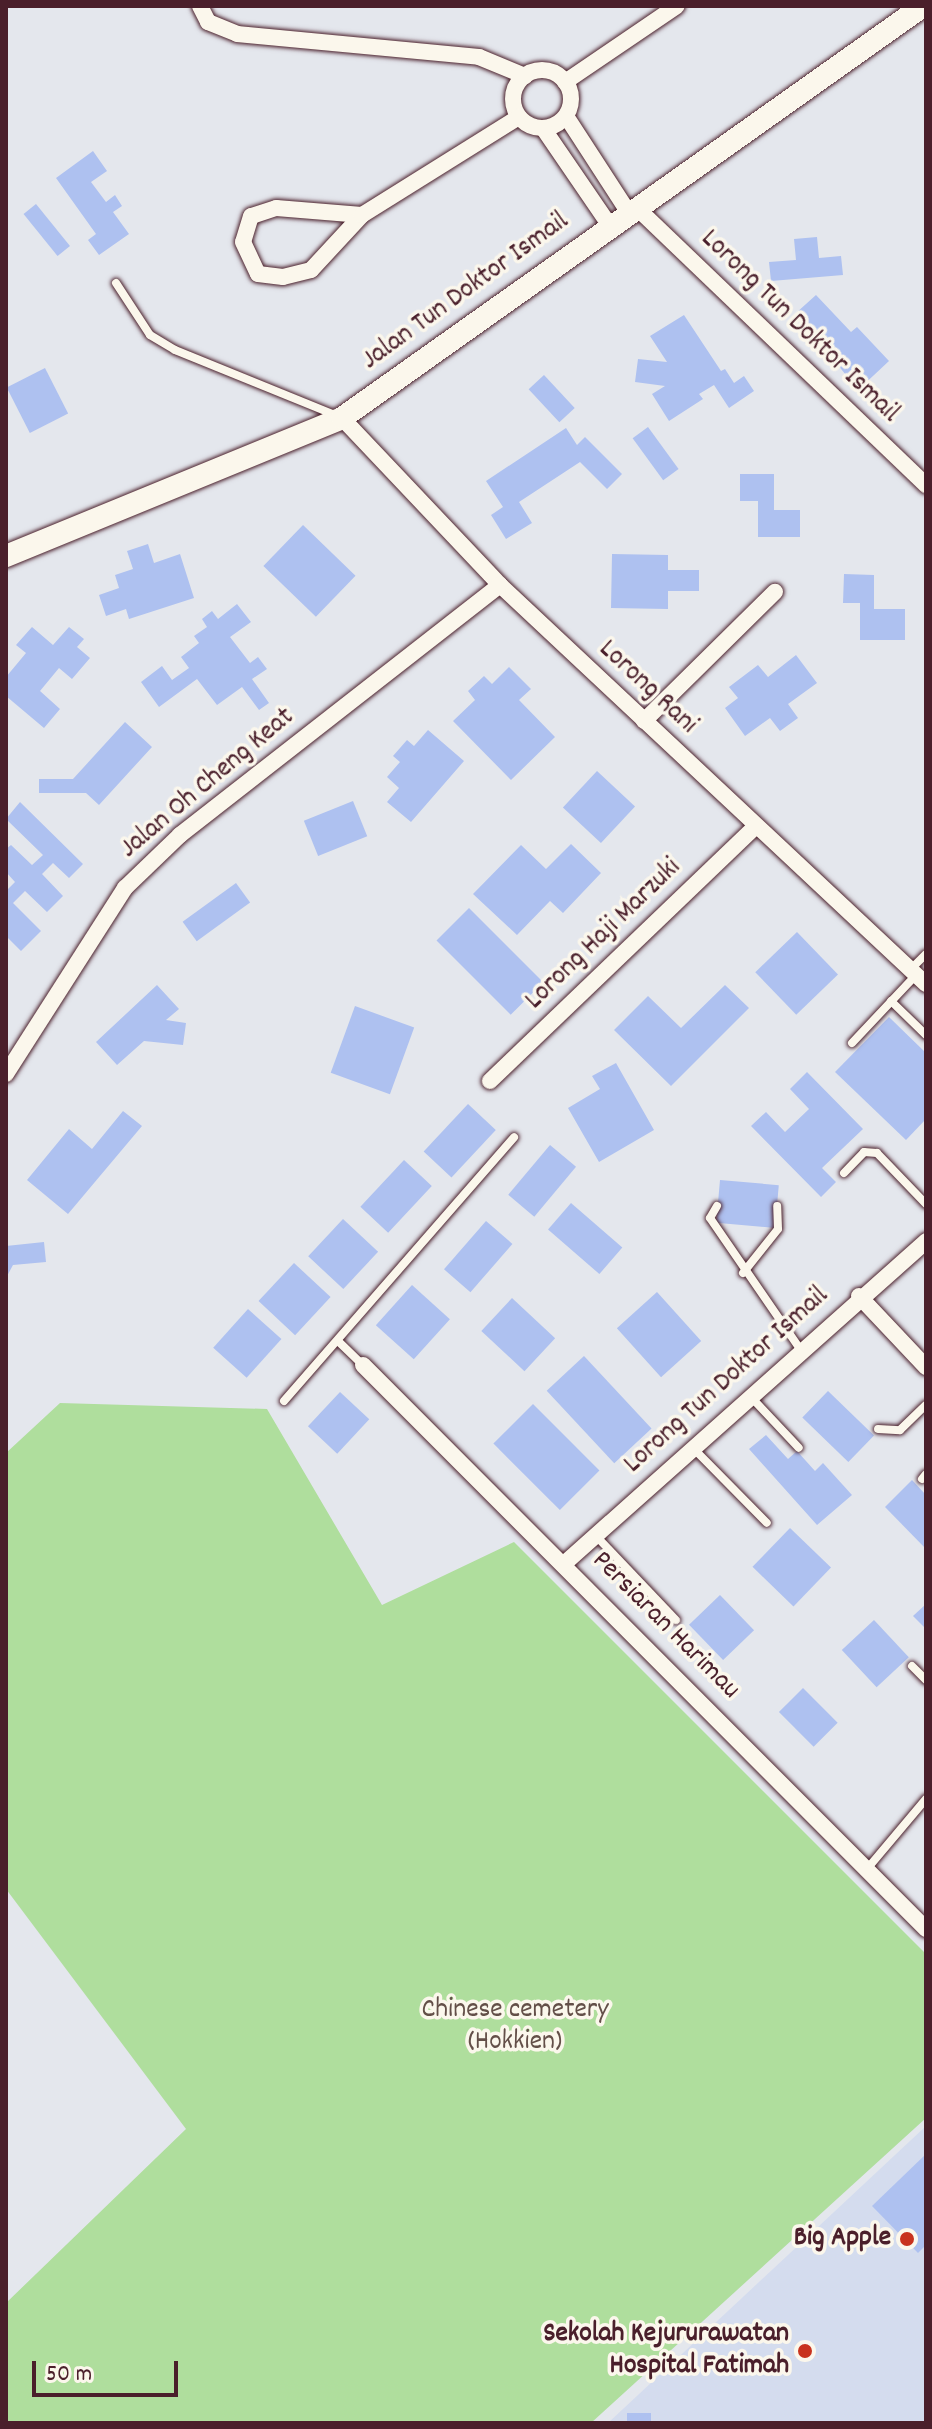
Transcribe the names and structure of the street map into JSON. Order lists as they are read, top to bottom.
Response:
{
  "streets": {
    "street": [
      "Jalan Tun Doktor Ismail",
      "Lorong Tun Doktor Ismail",
      "Lorong Rani",
      "Jalan Oh Cheng Keat",
      "Lorong Haji Marzuki",
      "Persiaran Harimau"
    ]
  },
  "crossings": [
    ["Jalan Tun Doktor Ismail", "Lorong Tun Doktor Ismail"],
    ["Jalan Tun Doktor Ismail", "Lorong Rani"],
    ["Lorong Tun Doktor Ismail", "Persiaran Harimau"],
    ["Lorong Rani", "Jalan Oh Cheng Keat"],
    ["Lorong Rani", "Lorong Haji Marzuki"]
  ],
  "parks": ["Chinese cemetery (Hokkien)"],
  "places": ["Big Apple", "Sekolah Kejururawatan Hospital Fatimah"],
  "scale_bar": "50 m"
}
